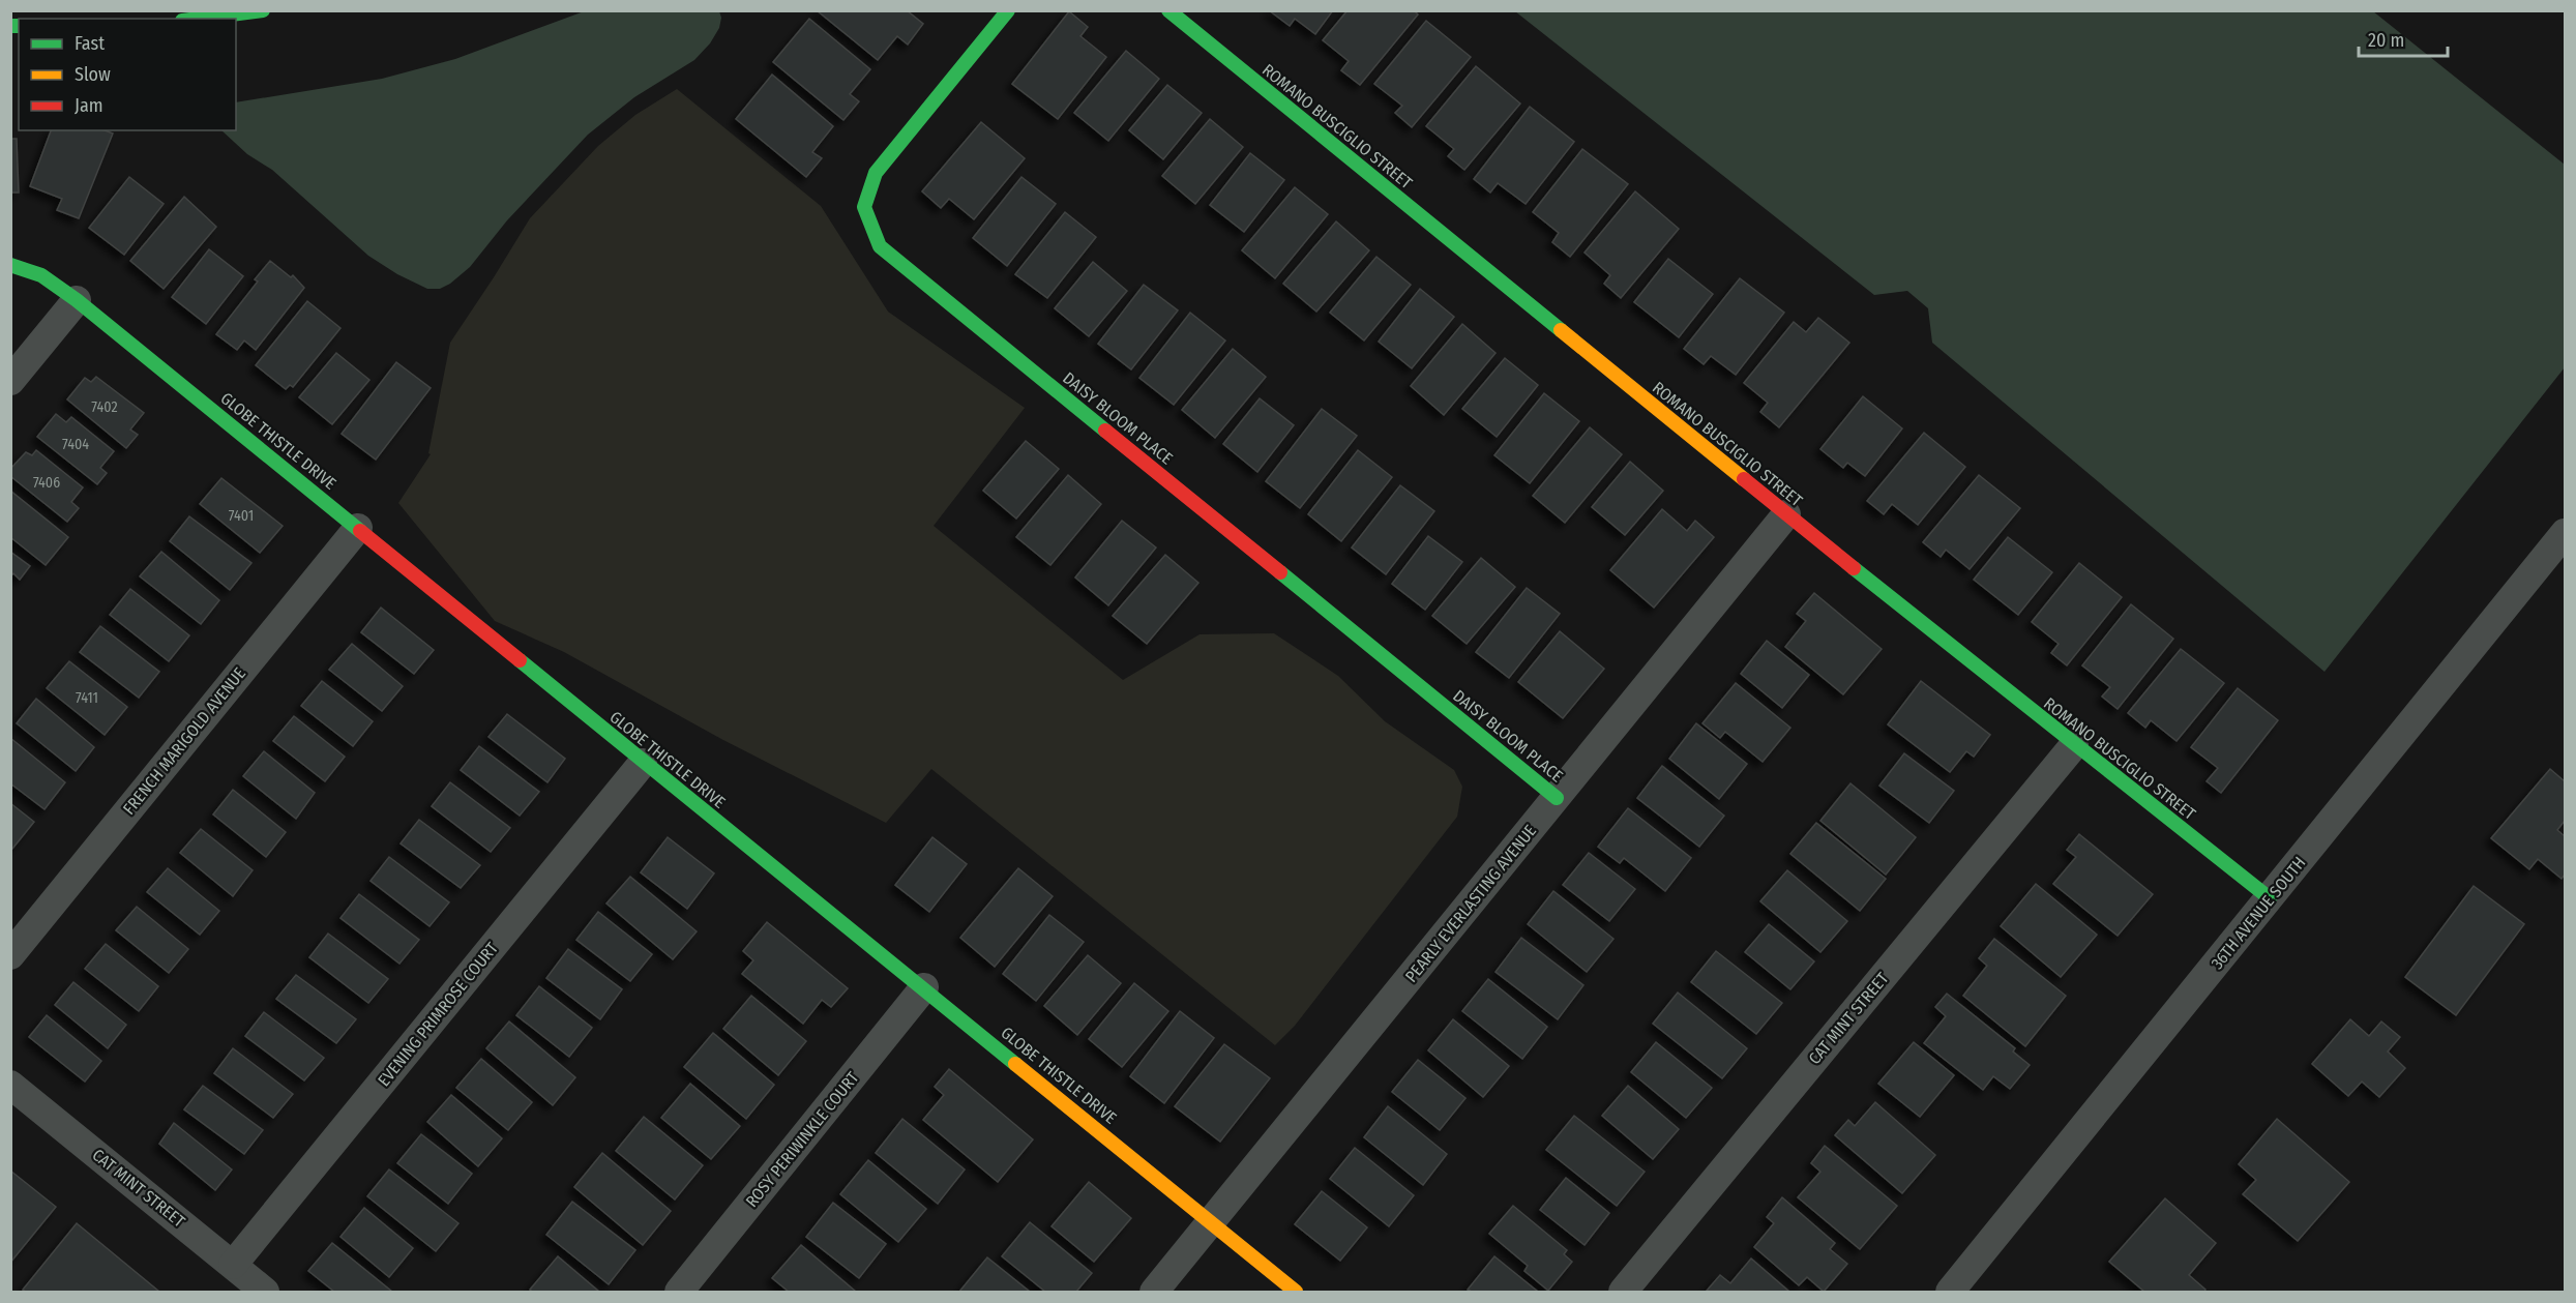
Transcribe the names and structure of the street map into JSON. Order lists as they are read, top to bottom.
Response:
{
  "streets": {
    "street": [
      "ROMANO BUSCIGLIO STREET",
      "DAISY BLOOM PLACE",
      "GLOBE THISTLE DRIVE",
      "FRENCH MARIGOLD AVENUE",
      "PEARLY EVERLASTING AVENUE",
      "36TH AVENUE SOUTH",
      "EVENING PRIMROSE COURT",
      "CAT MINT STREET",
      "ROSY PERIWINKLE COURT"
    ]
  },
  "crossings": [
    ["ROMANO BUSCIGLIO STREET", "PEARLY EVERLASTING AVENUE"],
    ["ROMANO BUSCIGLIO STREET", "36TH AVENUE SOUTH"],
    ["ROMANO BUSCIGLIO STREET", "CAT MINT STREET"],
    ["DAISY BLOOM PLACE", "PEARLY EVERLASTING AVENUE"],
    ["GLOBE THISTLE DRIVE", "FRENCH MARIGOLD AVENUE"],
    ["GLOBE THISTLE DRIVE", "PEARLY EVERLASTING AVENUE"],
    ["GLOBE THISTLE DRIVE", "EVENING PRIMROSE COURT"],
    ["GLOBE THISTLE DRIVE", "ROSY PERIWINKLE COURT"],
    ["EVENING PRIMROSE COURT", "CAT MINT STREET"]
  ],
  "house_numbers": [
    "7402",
    "7404",
    "7406",
    "7401",
    "7411"
  ],
  "legend": ["Fast", "Slow", "Jam"],
  "scale_bar": "20 m"
}
